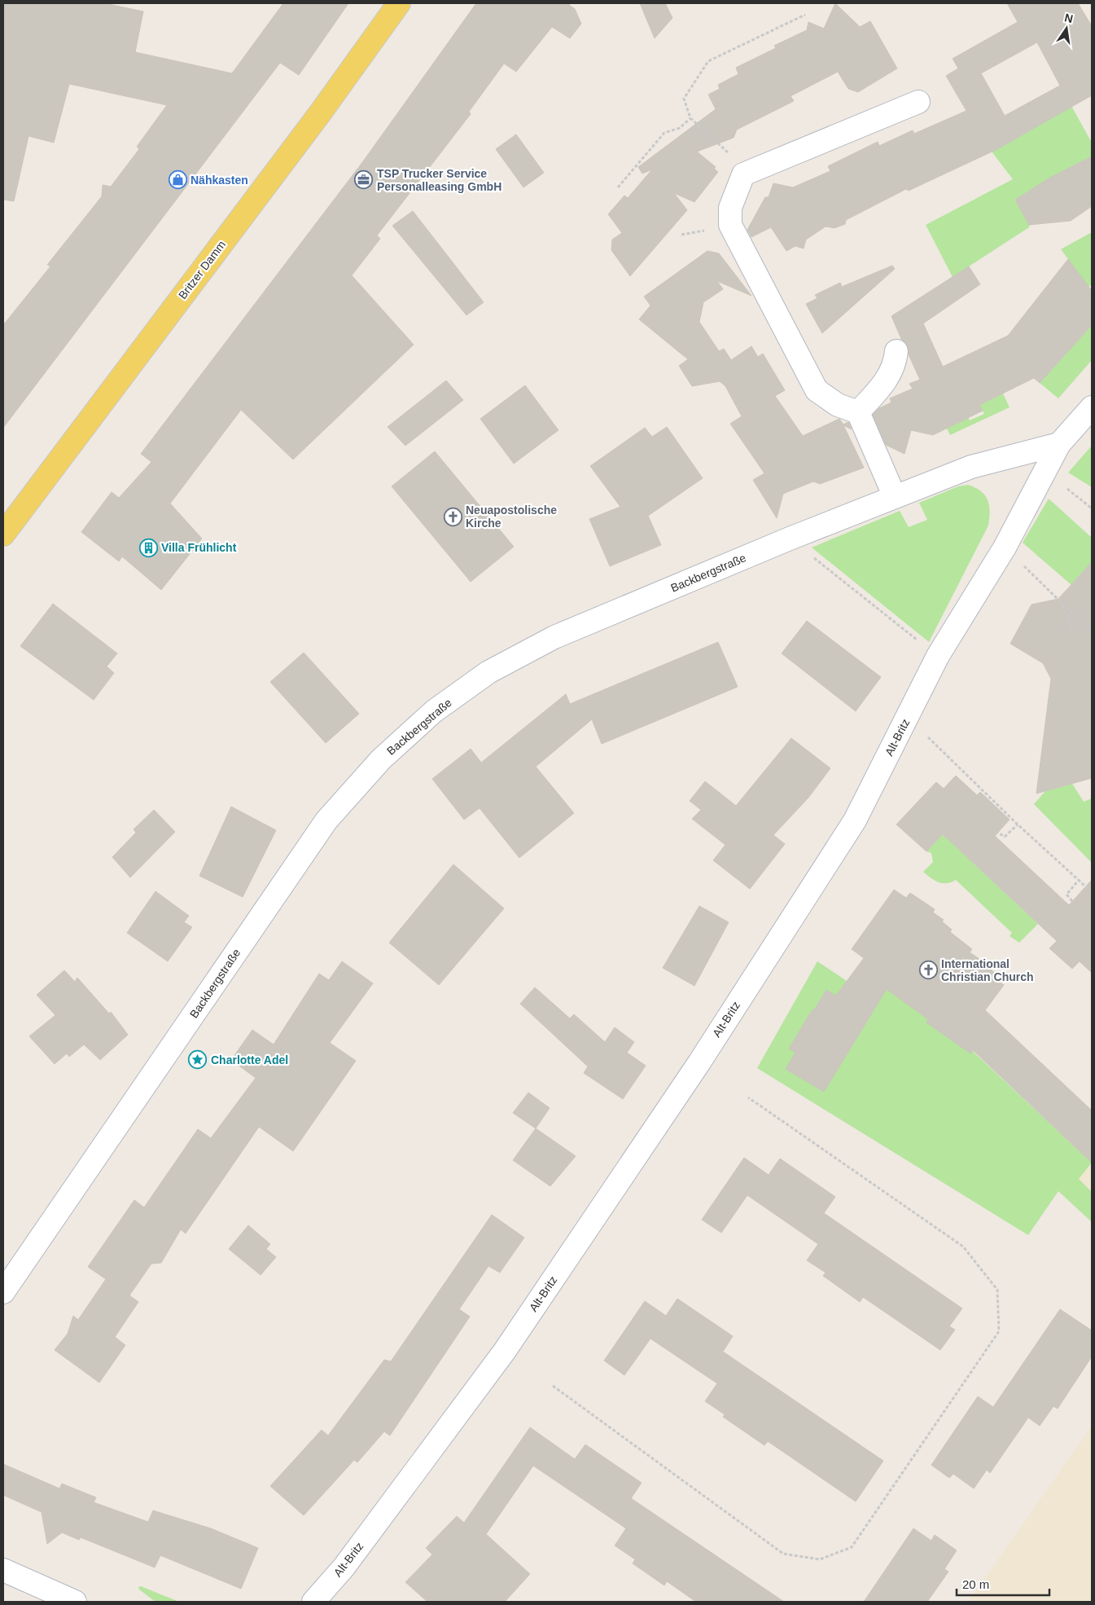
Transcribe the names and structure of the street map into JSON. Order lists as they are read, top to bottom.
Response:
{
  "streets": {
    "main road": ["Britzer Damm"],
    "street": ["Backbergstraße", "Alt-Britz"]
  },
  "crossings": [
    ["Backbergstraße", "Alt-Britz"]
  ],
  "places": {
    "shop": ["Nähkasten"],
    "office": ["TSP Trucker Service Personalleasing GmbH"],
    "church": ["Neuapostolische Kirche", "International Christian Church"],
    "building": ["Villa Frühlicht"],
    "place": ["Charlotte Adel"]
  },
  "scale_bar": "20 m",
  "north": "top"
}
